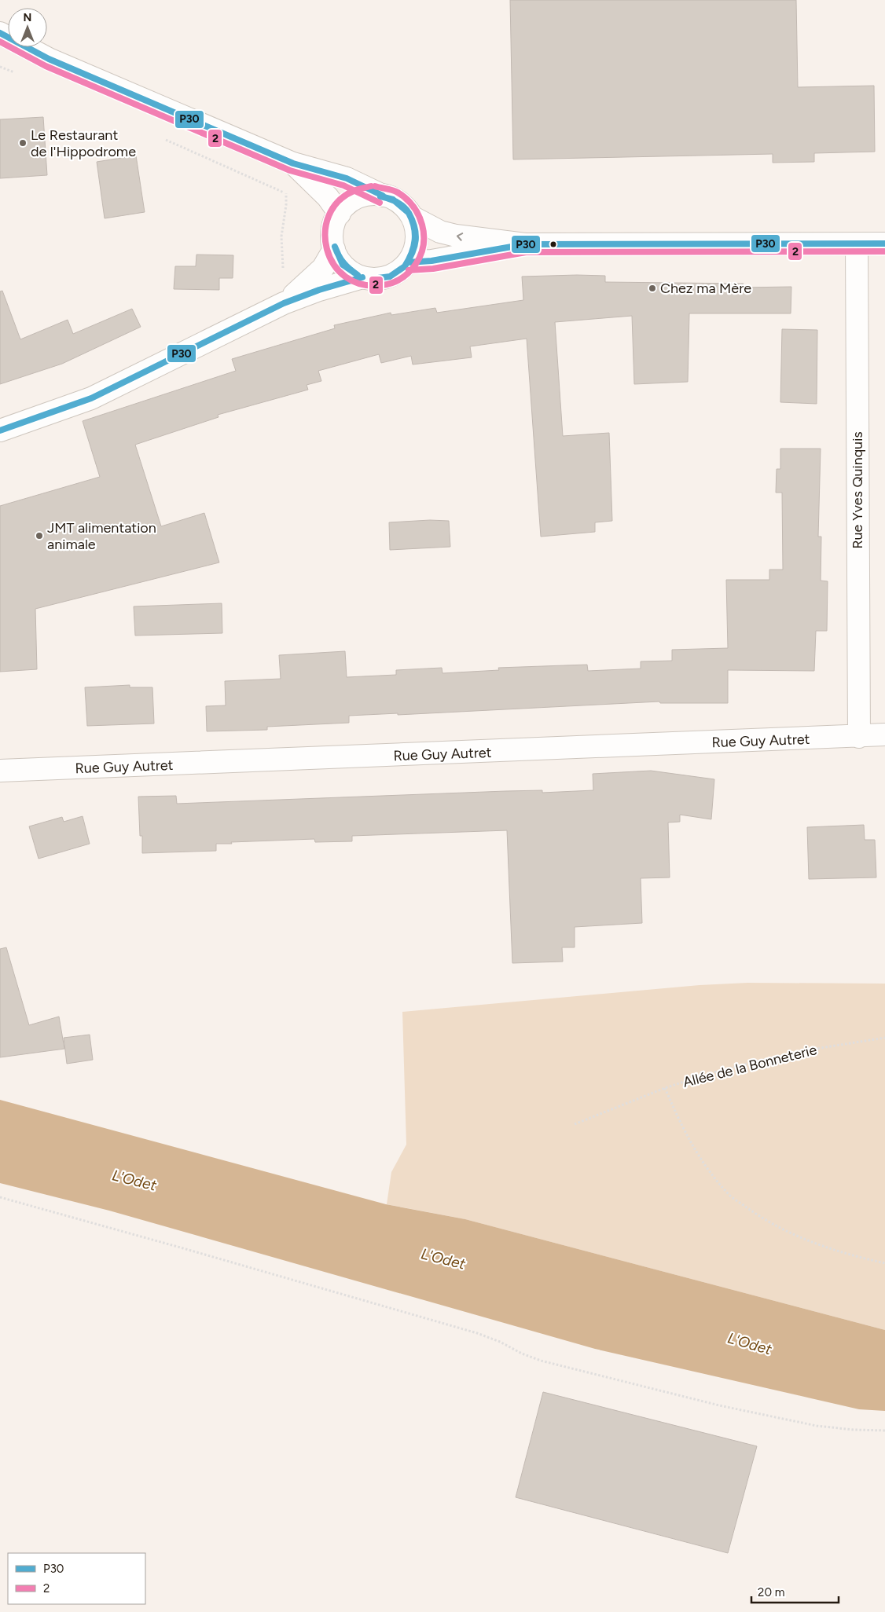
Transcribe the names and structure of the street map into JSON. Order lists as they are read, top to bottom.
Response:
{
  "streets": {
    "street": ["Rue Yves Quinquis", "Rue Guy Autret"],
    "path": ["Allée de la Bonneterie"]
  },
  "crossings": [
    ["Rue Yves Quinquis", "Rue Guy Autret"]
  ],
  "water": ["L'Odet"],
  "places": ["Le Restaurant de l'Hippodrome", "Chez ma Mère", "JMT alimentation animale"],
  "lines": ["transit line P30", "transit line 2"],
  "legend": ["P30", "2"],
  "scale_bar": "20 m",
  "north": "top"
}
